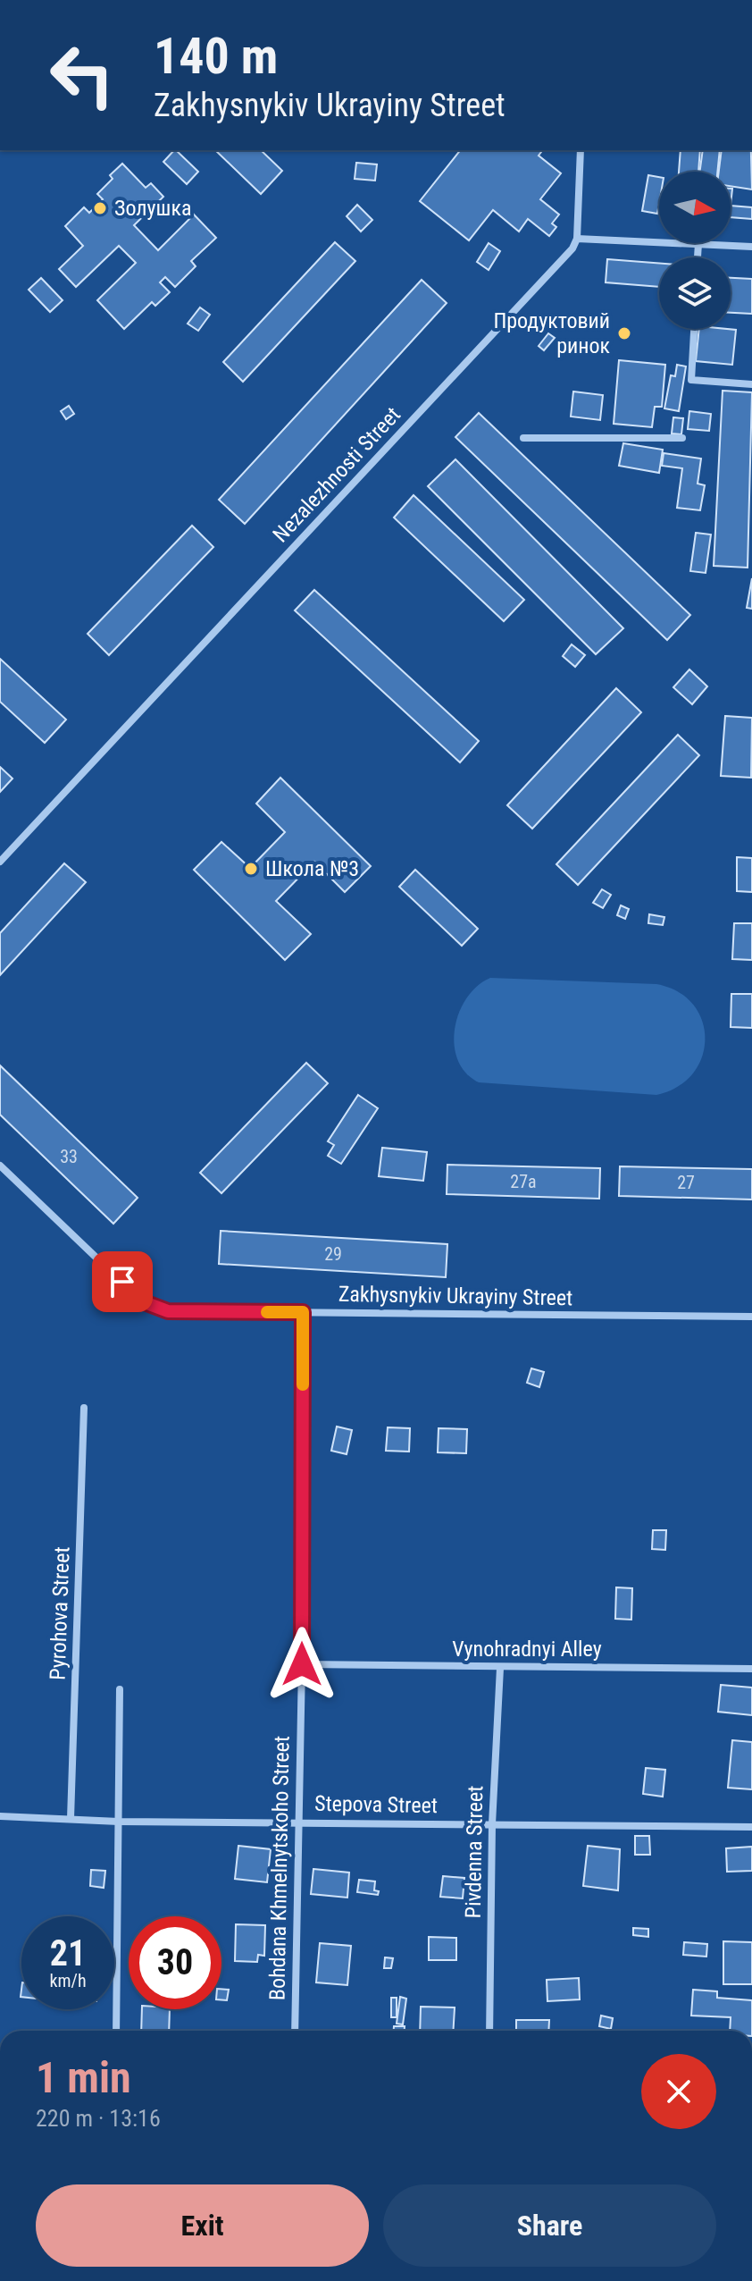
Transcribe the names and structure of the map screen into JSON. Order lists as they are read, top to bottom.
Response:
{
  "streets": {
    "street": [
      "Nezalezhnosti Street",
      "Zakhysnykiv Ukrayiny Street",
      "Pyrohova Street",
      "Vynohradnyi Alley",
      "Stepova Street",
      "Pivdenna Street",
      "Bohdana Khmelnytskoho Street"
    ]
  },
  "crossings": [
    ["Zakhysnykiv Ukrayiny Street", "Bohdana Khmelnytskoho Street"],
    ["Pyrohova Street", "Stepova Street"],
    ["Vynohradnyi Alley", "Pivdenna Street"],
    ["Vynohradnyi Alley", "Bohdana Khmelnytskoho Street"],
    ["Stepova Street", "Pivdenna Street"],
    ["Stepova Street", "Bohdana Khmelnytskoho Street"]
  ],
  "places": ["Золушка", "Продуктовий ринок", "Школа №3"],
  "house_numbers": [
    "33",
    "27а",
    "27",
    "29"
  ],
  "north": "right",
  "page": {
    "turn": ["140 m", "Zakhysnykiv Ukrayiny Street"],
    "speed": "21 km/h",
    "limit": "30",
    "heading": ["1 min", "220 m · 13:16"],
    "buttons": ["Exit", "Share"]
  }
}
